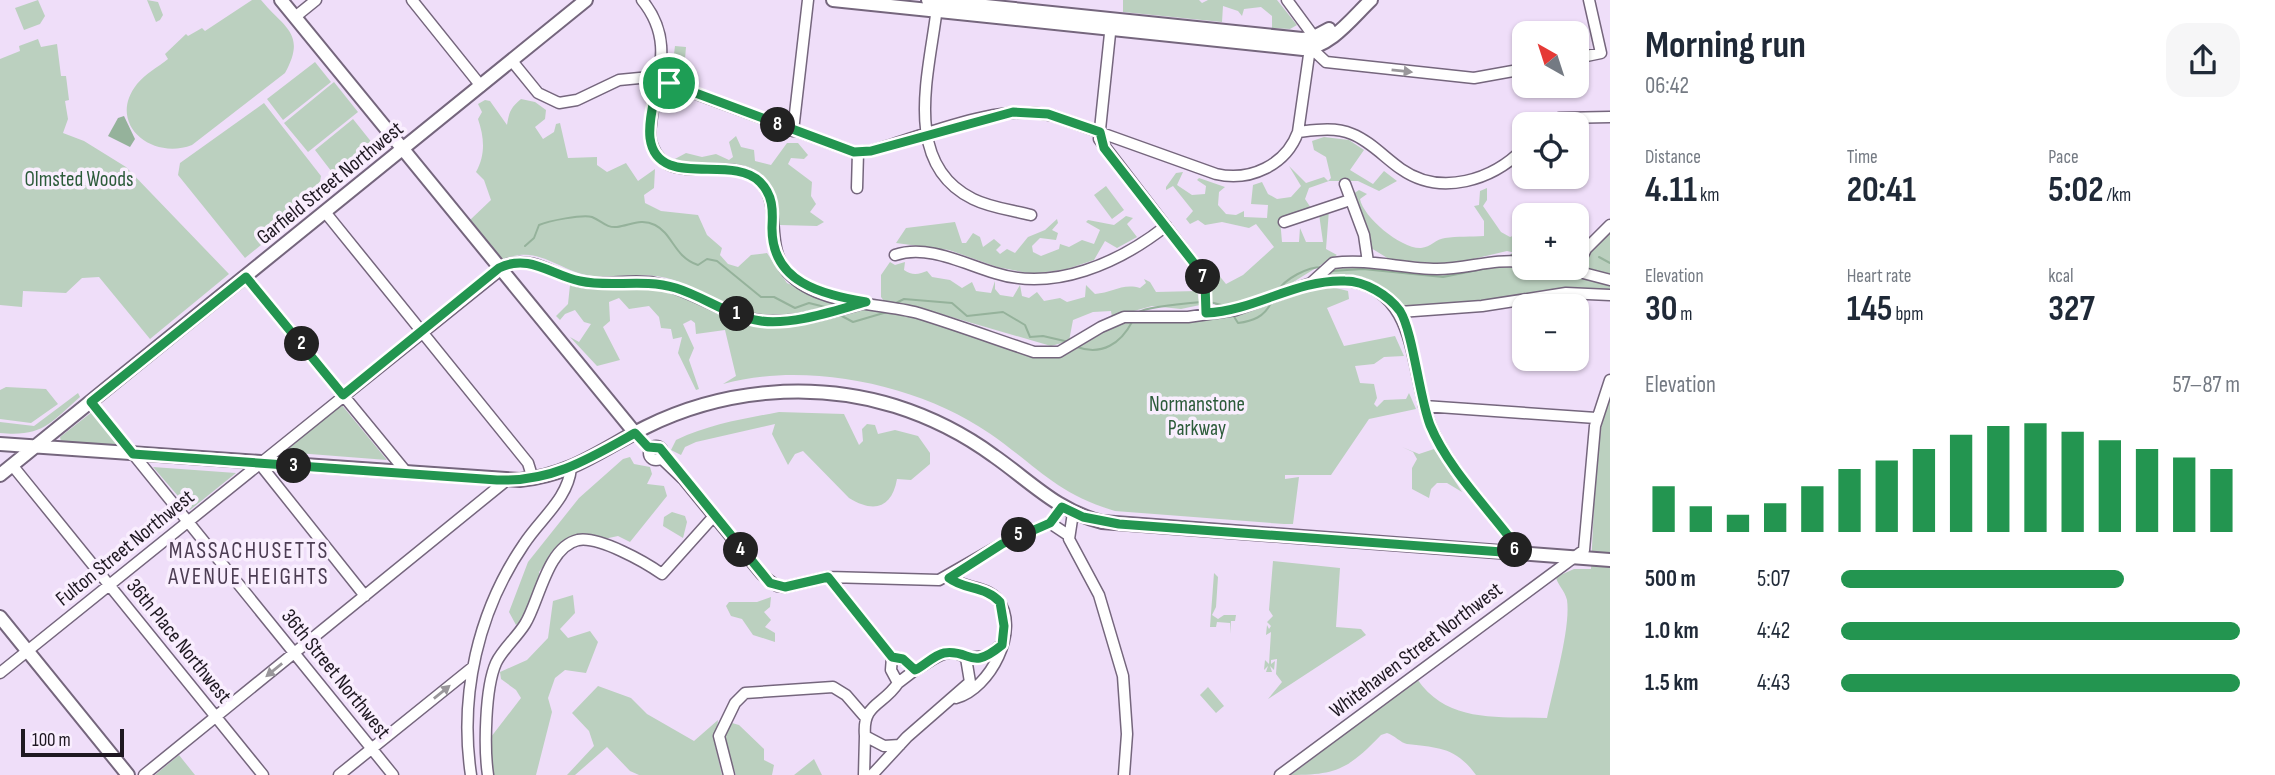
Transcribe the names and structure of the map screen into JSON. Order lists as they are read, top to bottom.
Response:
{
  "streets": {
    "main road": ["Garfield Street Northwest"],
    "street": [
      "Fulton Street Northwest",
      "36th Place Northwest",
      "Whitehaven Street Northwest",
      "36th Street Northwest"
    ]
  },
  "crossings": [
    ["Garfield Street Northwest", "36th Place Northwest"],
    ["Garfield Street Northwest", "36th Street Northwest"],
    ["Fulton Street Northwest", "36th Place Northwest"],
    ["Fulton Street Northwest", "36th Street Northwest"]
  ],
  "districts": ["MASSACHUSETTS AVENUE HEIGHTS"],
  "parks": ["Olmsted Woods", "Normanstone Parkway"],
  "scale_bar": "100 m",
  "north": "top left",
  "page": {
    "heading": ["Morning run", "06:42"],
    "map_buttons": ["+", "−"],
    "pins": [
      "8",
      "7",
      "1",
      "2",
      "3",
      "5",
      "4",
      "6"
    ],
    "stats": [
      ["Distance", "4.11 km"],
      ["Time", "20:41"],
      ["Pace", "5:02 /km"],
      ["Elevation", "30 m"],
      ["Heart rate", "145 bpm"],
      ["kcal", "327"]
    ],
    "chart": ["Elevation", "57–87 m"],
    "list": [
      {
        "name": "500 m",
        "note": "5:07"
      },
      {
        "name": "1.0 km",
        "note": "4:42"
      },
      {
        "name": "1.5 km",
        "note": "4:43"
      }
    ],
    "scale": "100 m"
  }
}
